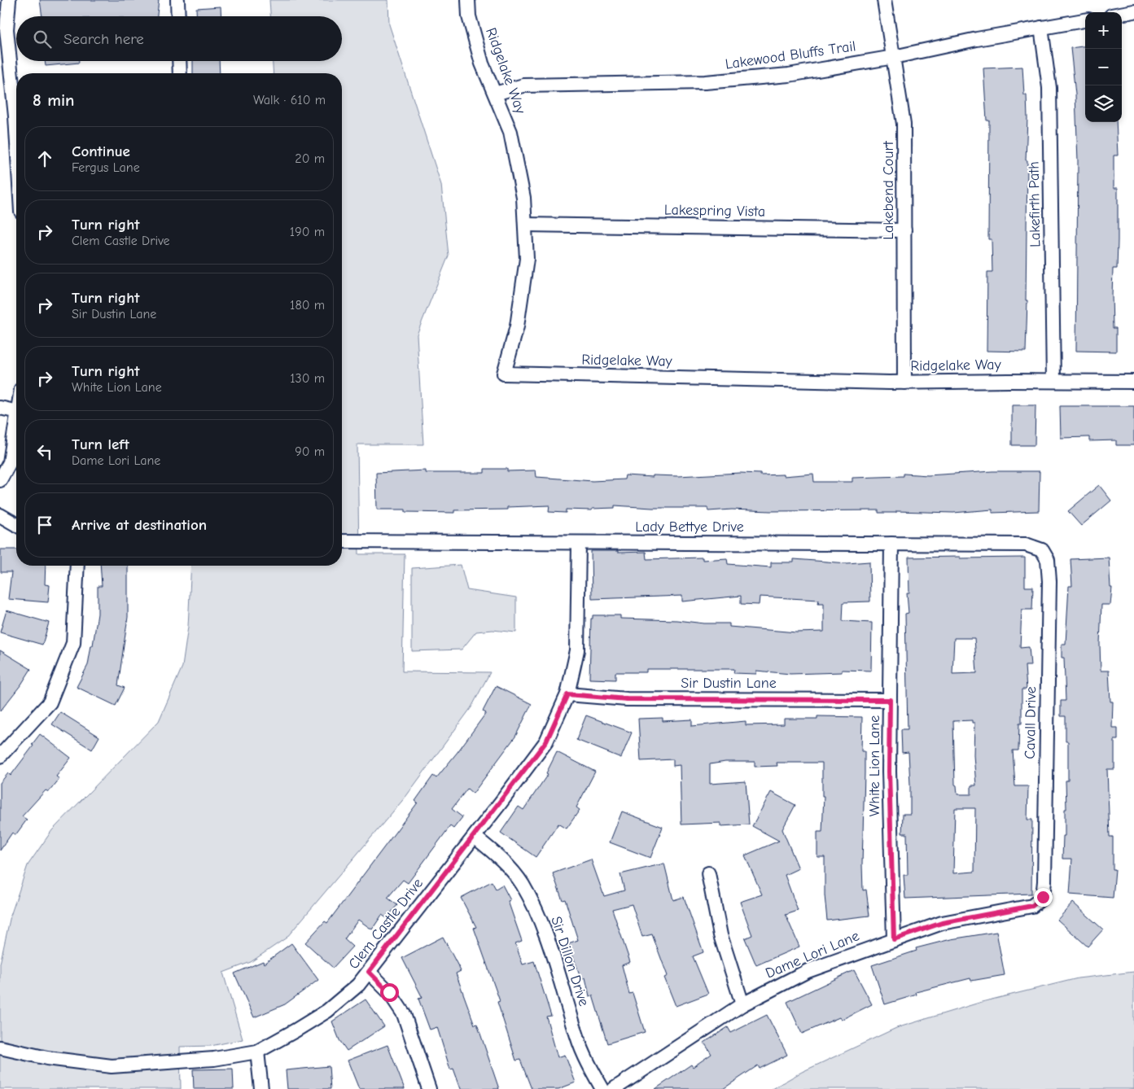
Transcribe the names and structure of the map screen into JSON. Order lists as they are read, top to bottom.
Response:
{
  "streets": {
    "street": [
      "Lakewood Bluffs Trail",
      "Ridgelake Way",
      "Lakebend Court",
      "Lakefirth Path",
      "Lakespring Vista",
      "Lady Bettye Drive",
      "Sir Dustin Lane",
      "Cavall Drive",
      "White Lion Lane",
      "Clem Castle Drive",
      "Dame Lori Lane",
      "Sir Dillon Drive"
    ]
  },
  "crossings": [
    ["Lakewood Bluffs Trail", "Ridgelake Way"],
    ["Lakewood Bluffs Trail", "Lakebend Court"],
    ["Lakewood Bluffs Trail", "Lakefirth Path"],
    ["Ridgelake Way", "Lakebend Court"],
    ["Ridgelake Way", "Lakefirth Path"],
    ["Ridgelake Way", "Lakespring Vista"],
    ["Lakebend Court", "Lakespring Vista"],
    ["Lady Bettye Drive", "Cavall Drive"],
    ["Lady Bettye Drive", "White Lion Lane"],
    ["Lady Bettye Drive", "Clem Castle Drive"],
    ["Sir Dustin Lane", "White Lion Lane"],
    ["Sir Dustin Lane", "Clem Castle Drive"],
    ["Cavall Drive", "Dame Lori Lane"],
    ["White Lion Lane", "Dame Lori Lane"],
    ["Clem Castle Drive", "Sir Dillon Drive"]
  ],
  "page": {
    "map_buttons": ["+", "−"],
    "search": "Search here",
    "heading": ["8 min", "Walk · 610 m"],
    "list": [
      ["Continue", "Fergus Lane", "20 m"],
      ["Turn right", "Clem Castle Drive", "190 m"],
      ["Turn right", "Sir Dustin Lane", "180 m"],
      ["Turn right", "White Lion Lane", "130 m"],
      ["Turn left", "Dame Lori Lane", "90 m"],
      "Arrive at destination"
    ]
  }
}
